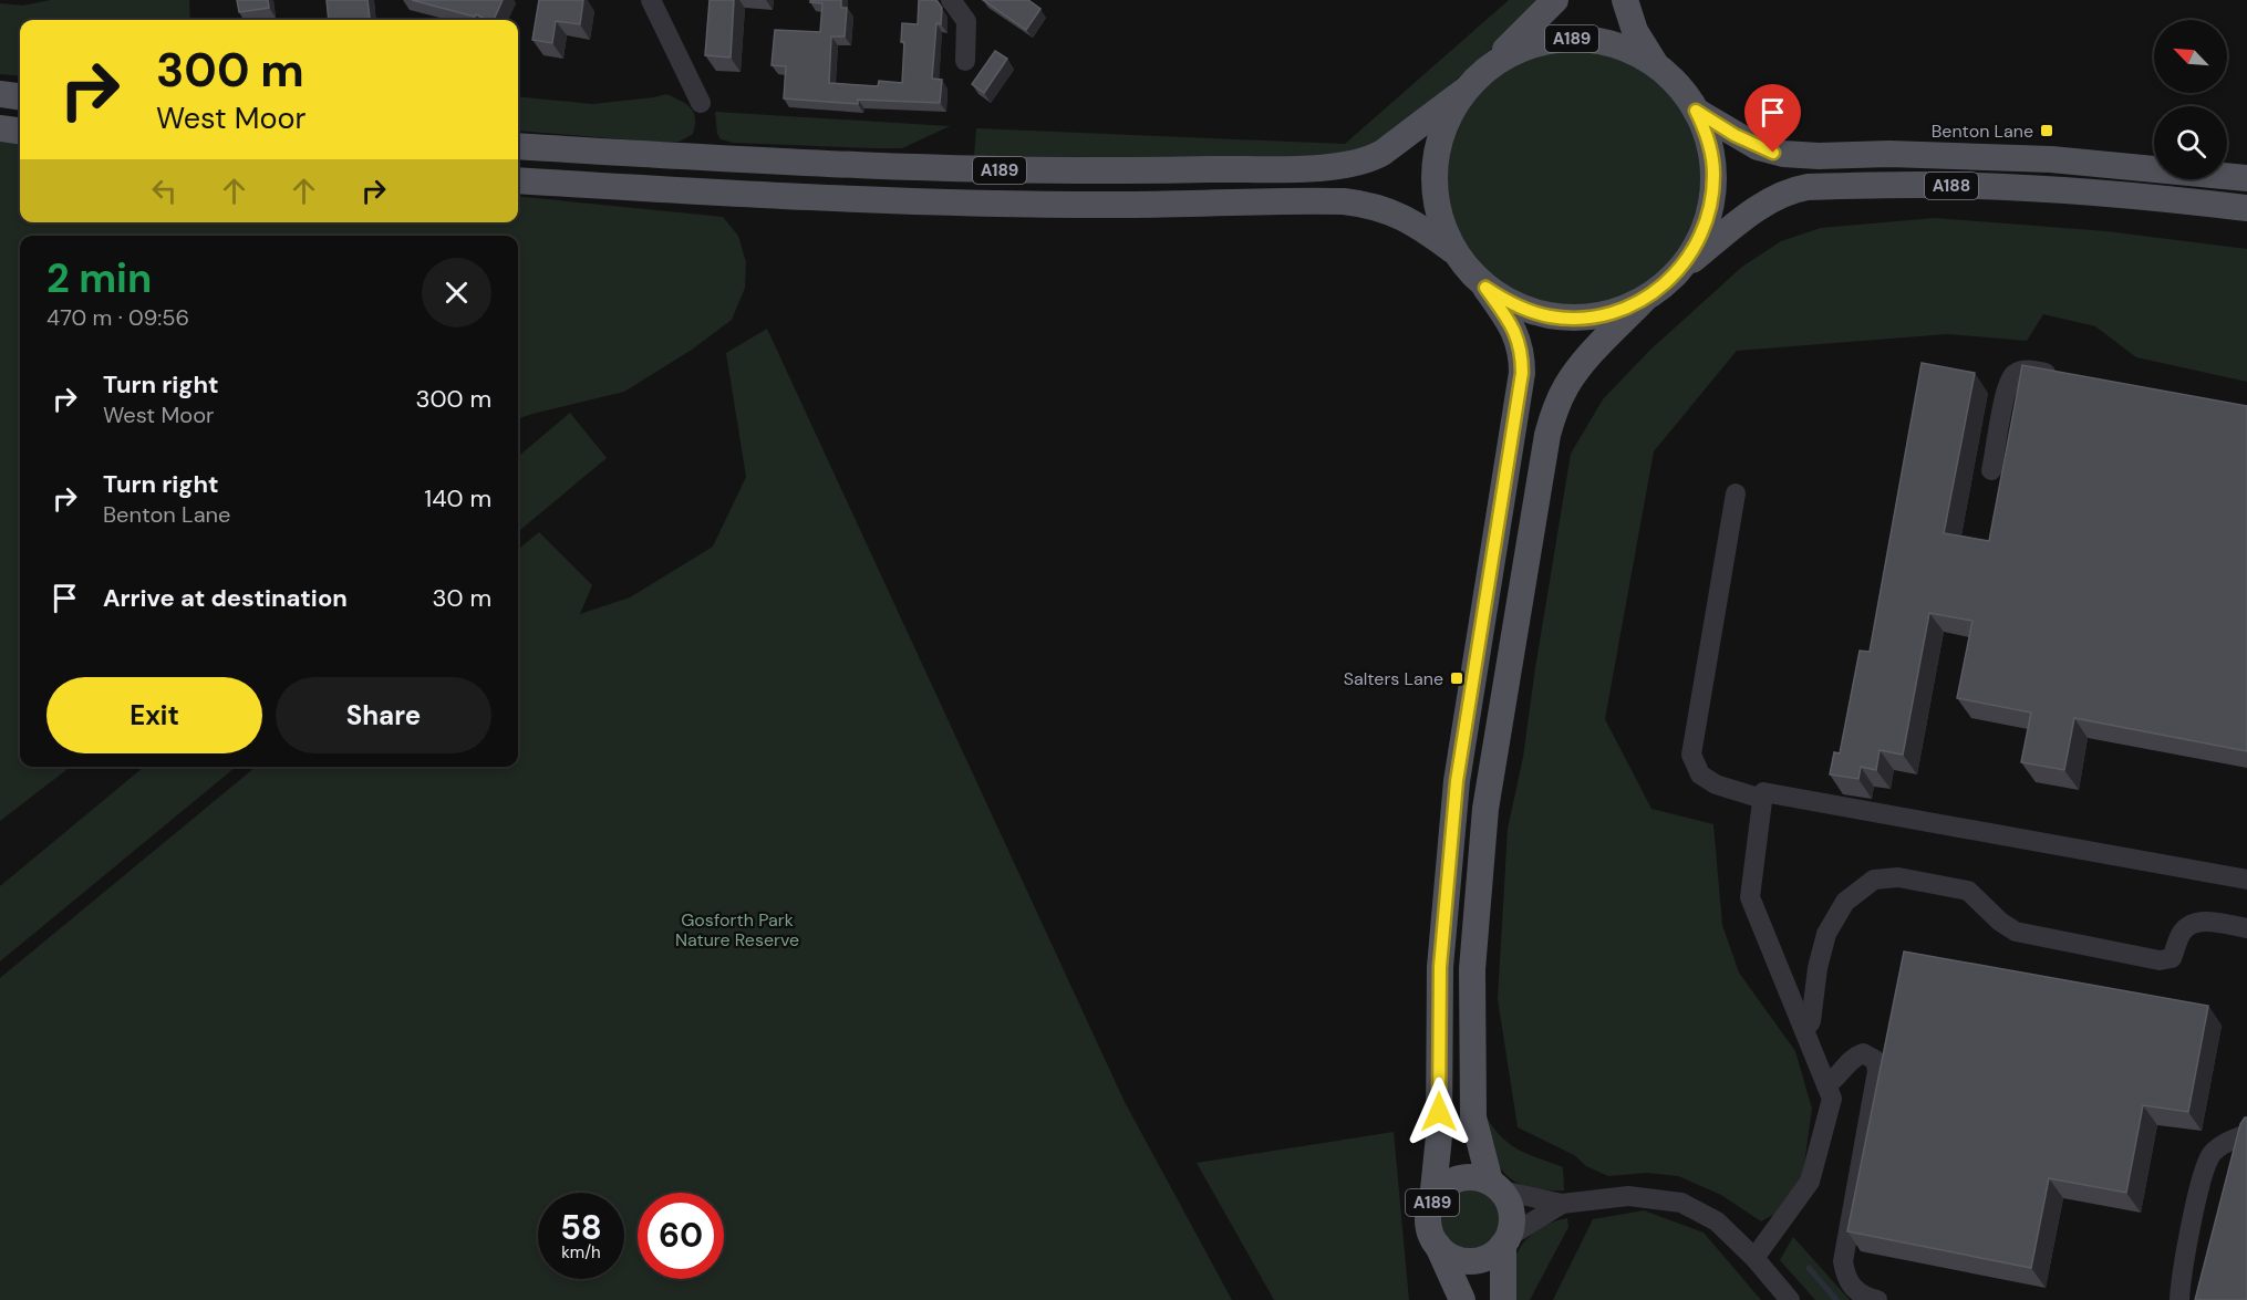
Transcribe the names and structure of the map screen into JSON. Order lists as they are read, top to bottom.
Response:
{
  "streets": {
    "main road": ["A189", "A188"]
  },
  "crossings": [
    ["A189", "A188"]
  ],
  "parks": ["Gosforth Park Nature Reserve"],
  "places": {
    "transit": ["Benton Lane", "Salters Lane"]
  },
  "north": "top left",
  "page": {
    "turn": ["300 m", "West Moor"],
    "heading": ["2 min", "470 m · 09:56"],
    "list": [
      {
        "name": "Turn right",
        "note": "West Moor",
        "value": "300 m"
      },
      {
        "name": "Turn right",
        "note": "Benton Lane",
        "value": "140 m"
      },
      {
        "name": "Arrive at destination",
        "value": "30 m"
      }
    ],
    "buttons": ["Exit", "Share"],
    "speed": "58 km/h",
    "limit": "60"
  }
}
